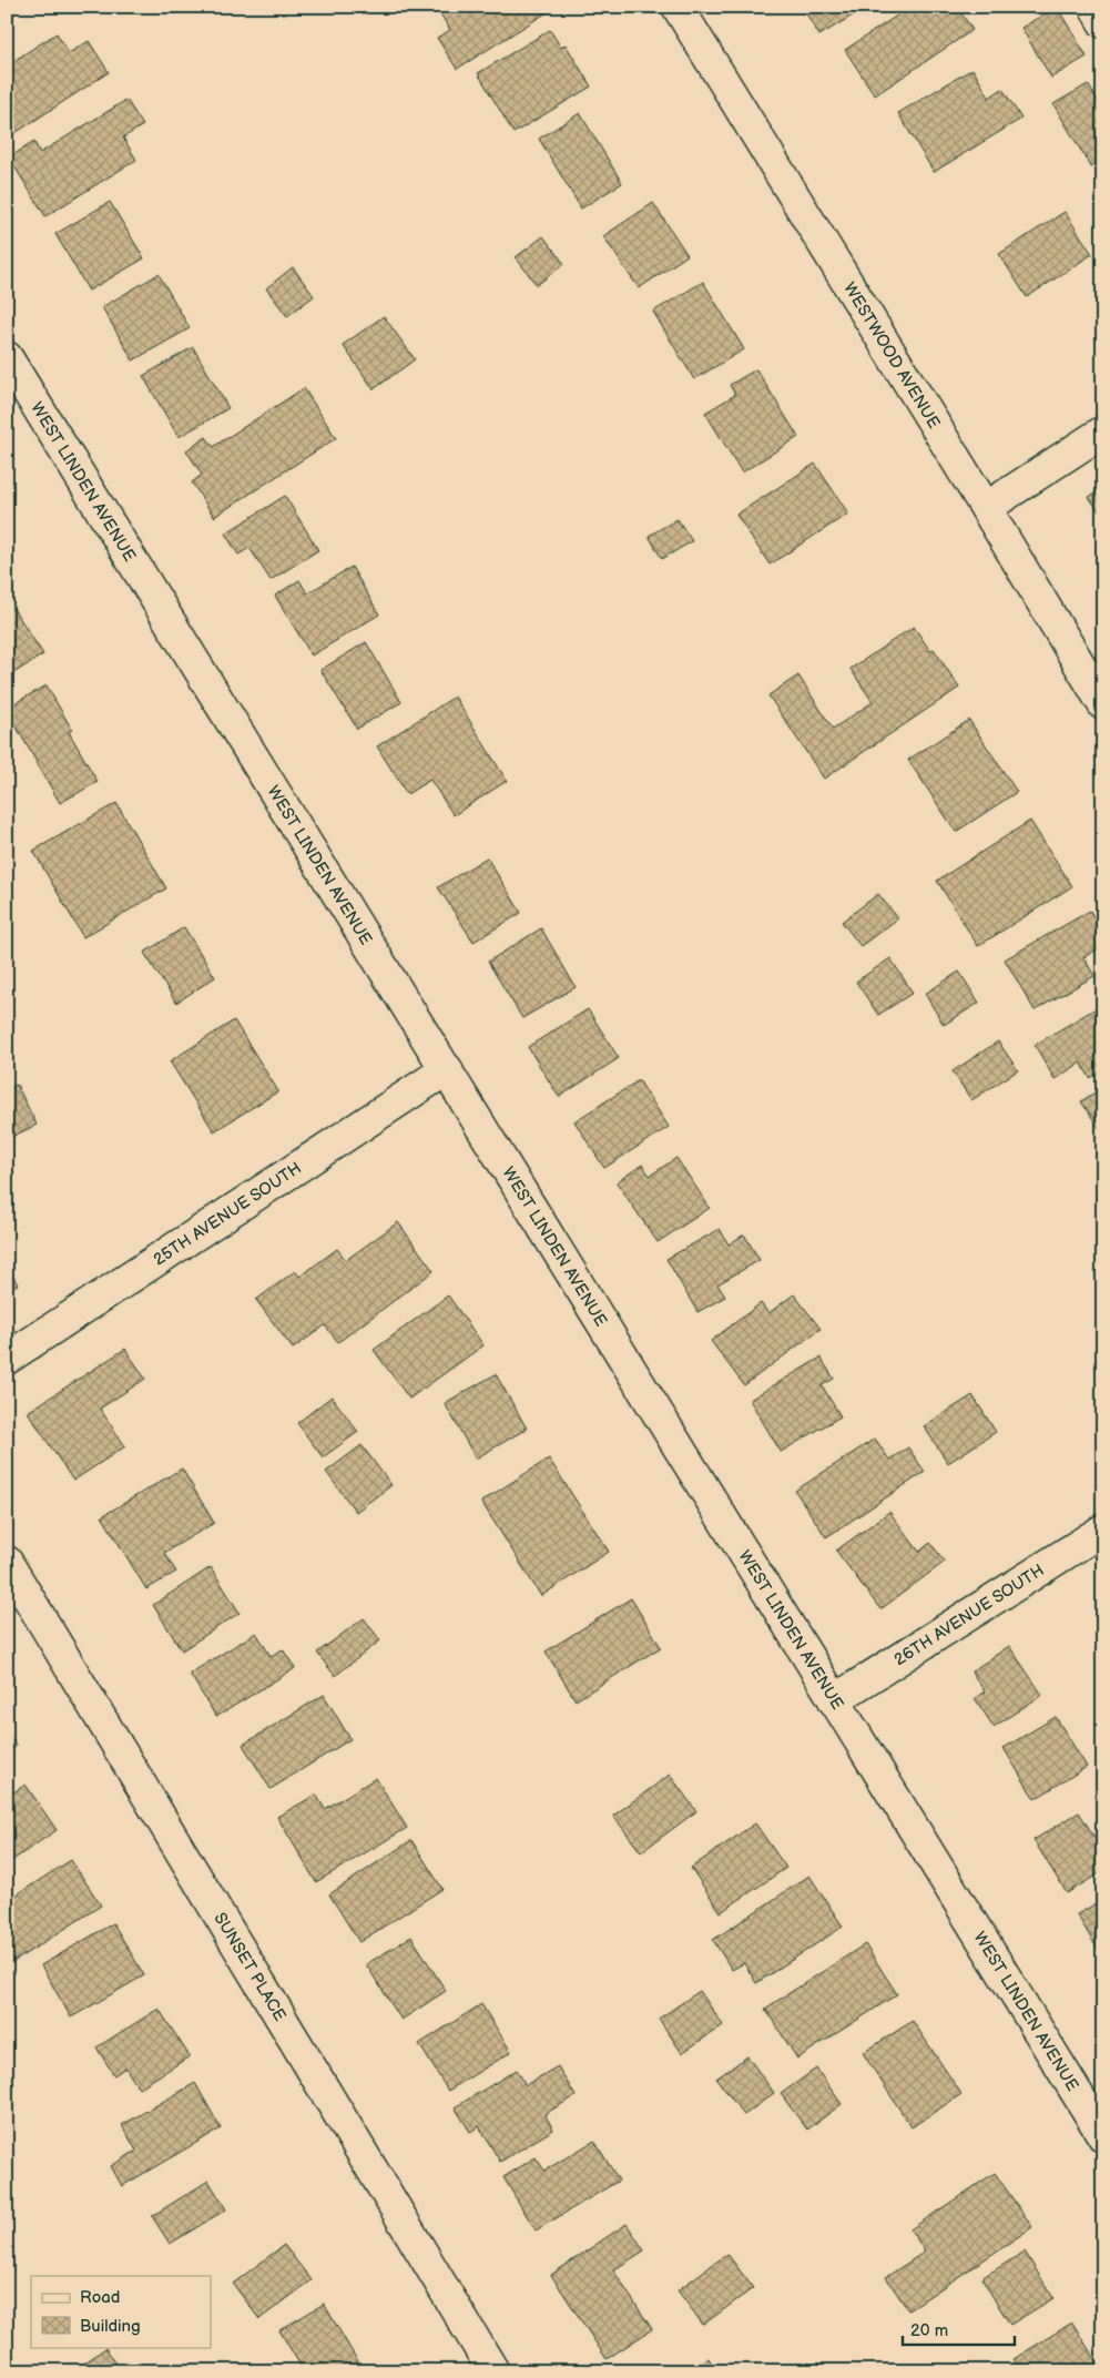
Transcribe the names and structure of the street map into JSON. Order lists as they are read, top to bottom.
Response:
{
  "streets": {
    "street": [
      "WESTWOOD AVENUE",
      "WEST LINDEN AVENUE",
      "25TH AVENUE SOUTH",
      "26TH AVENUE SOUTH",
      "SUNSET PLACE"
    ]
  },
  "crossings": [
    ["WEST LINDEN AVENUE", "25TH AVENUE SOUTH"],
    ["WEST LINDEN AVENUE", "26TH AVENUE SOUTH"]
  ],
  "legend": ["Road", "Building"],
  "scale_bar": "20 m"
}
